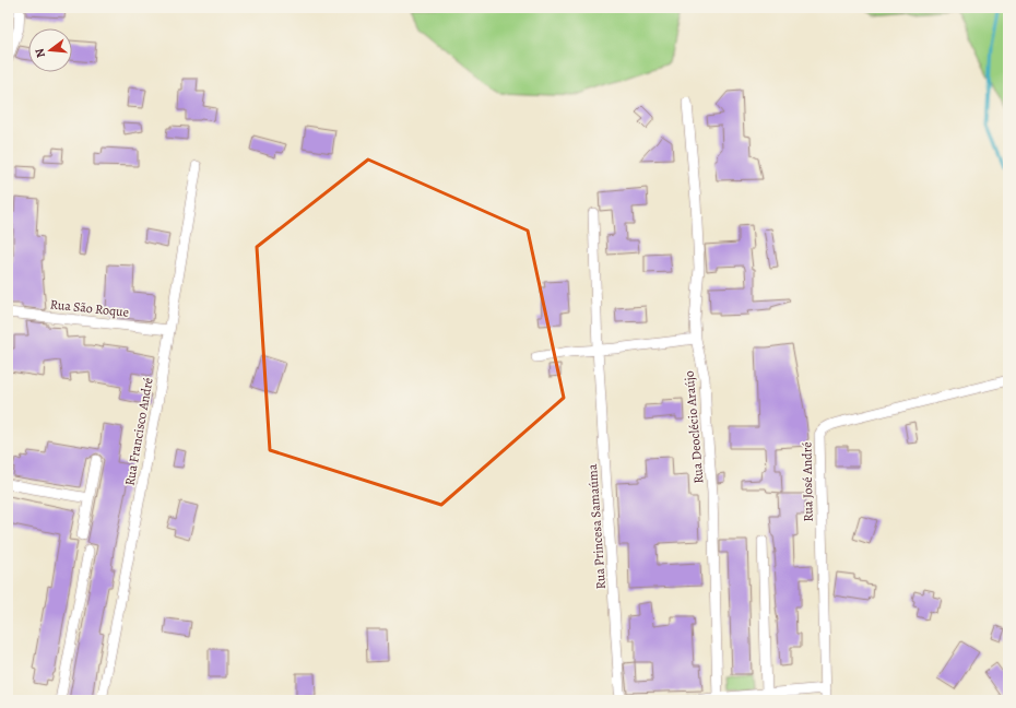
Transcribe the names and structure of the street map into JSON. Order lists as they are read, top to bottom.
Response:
{
  "streets": {
    "street": [
      "Rua São Roque",
      "Rua Deoclécio Araújo",
      "Rua Francisco André",
      "Rua José André",
      "Rua Princesa Samaúma"
    ]
  },
  "crossings": [
    ["Rua São Roque", "Rua Francisco André"]
  ],
  "north": "left"
}
